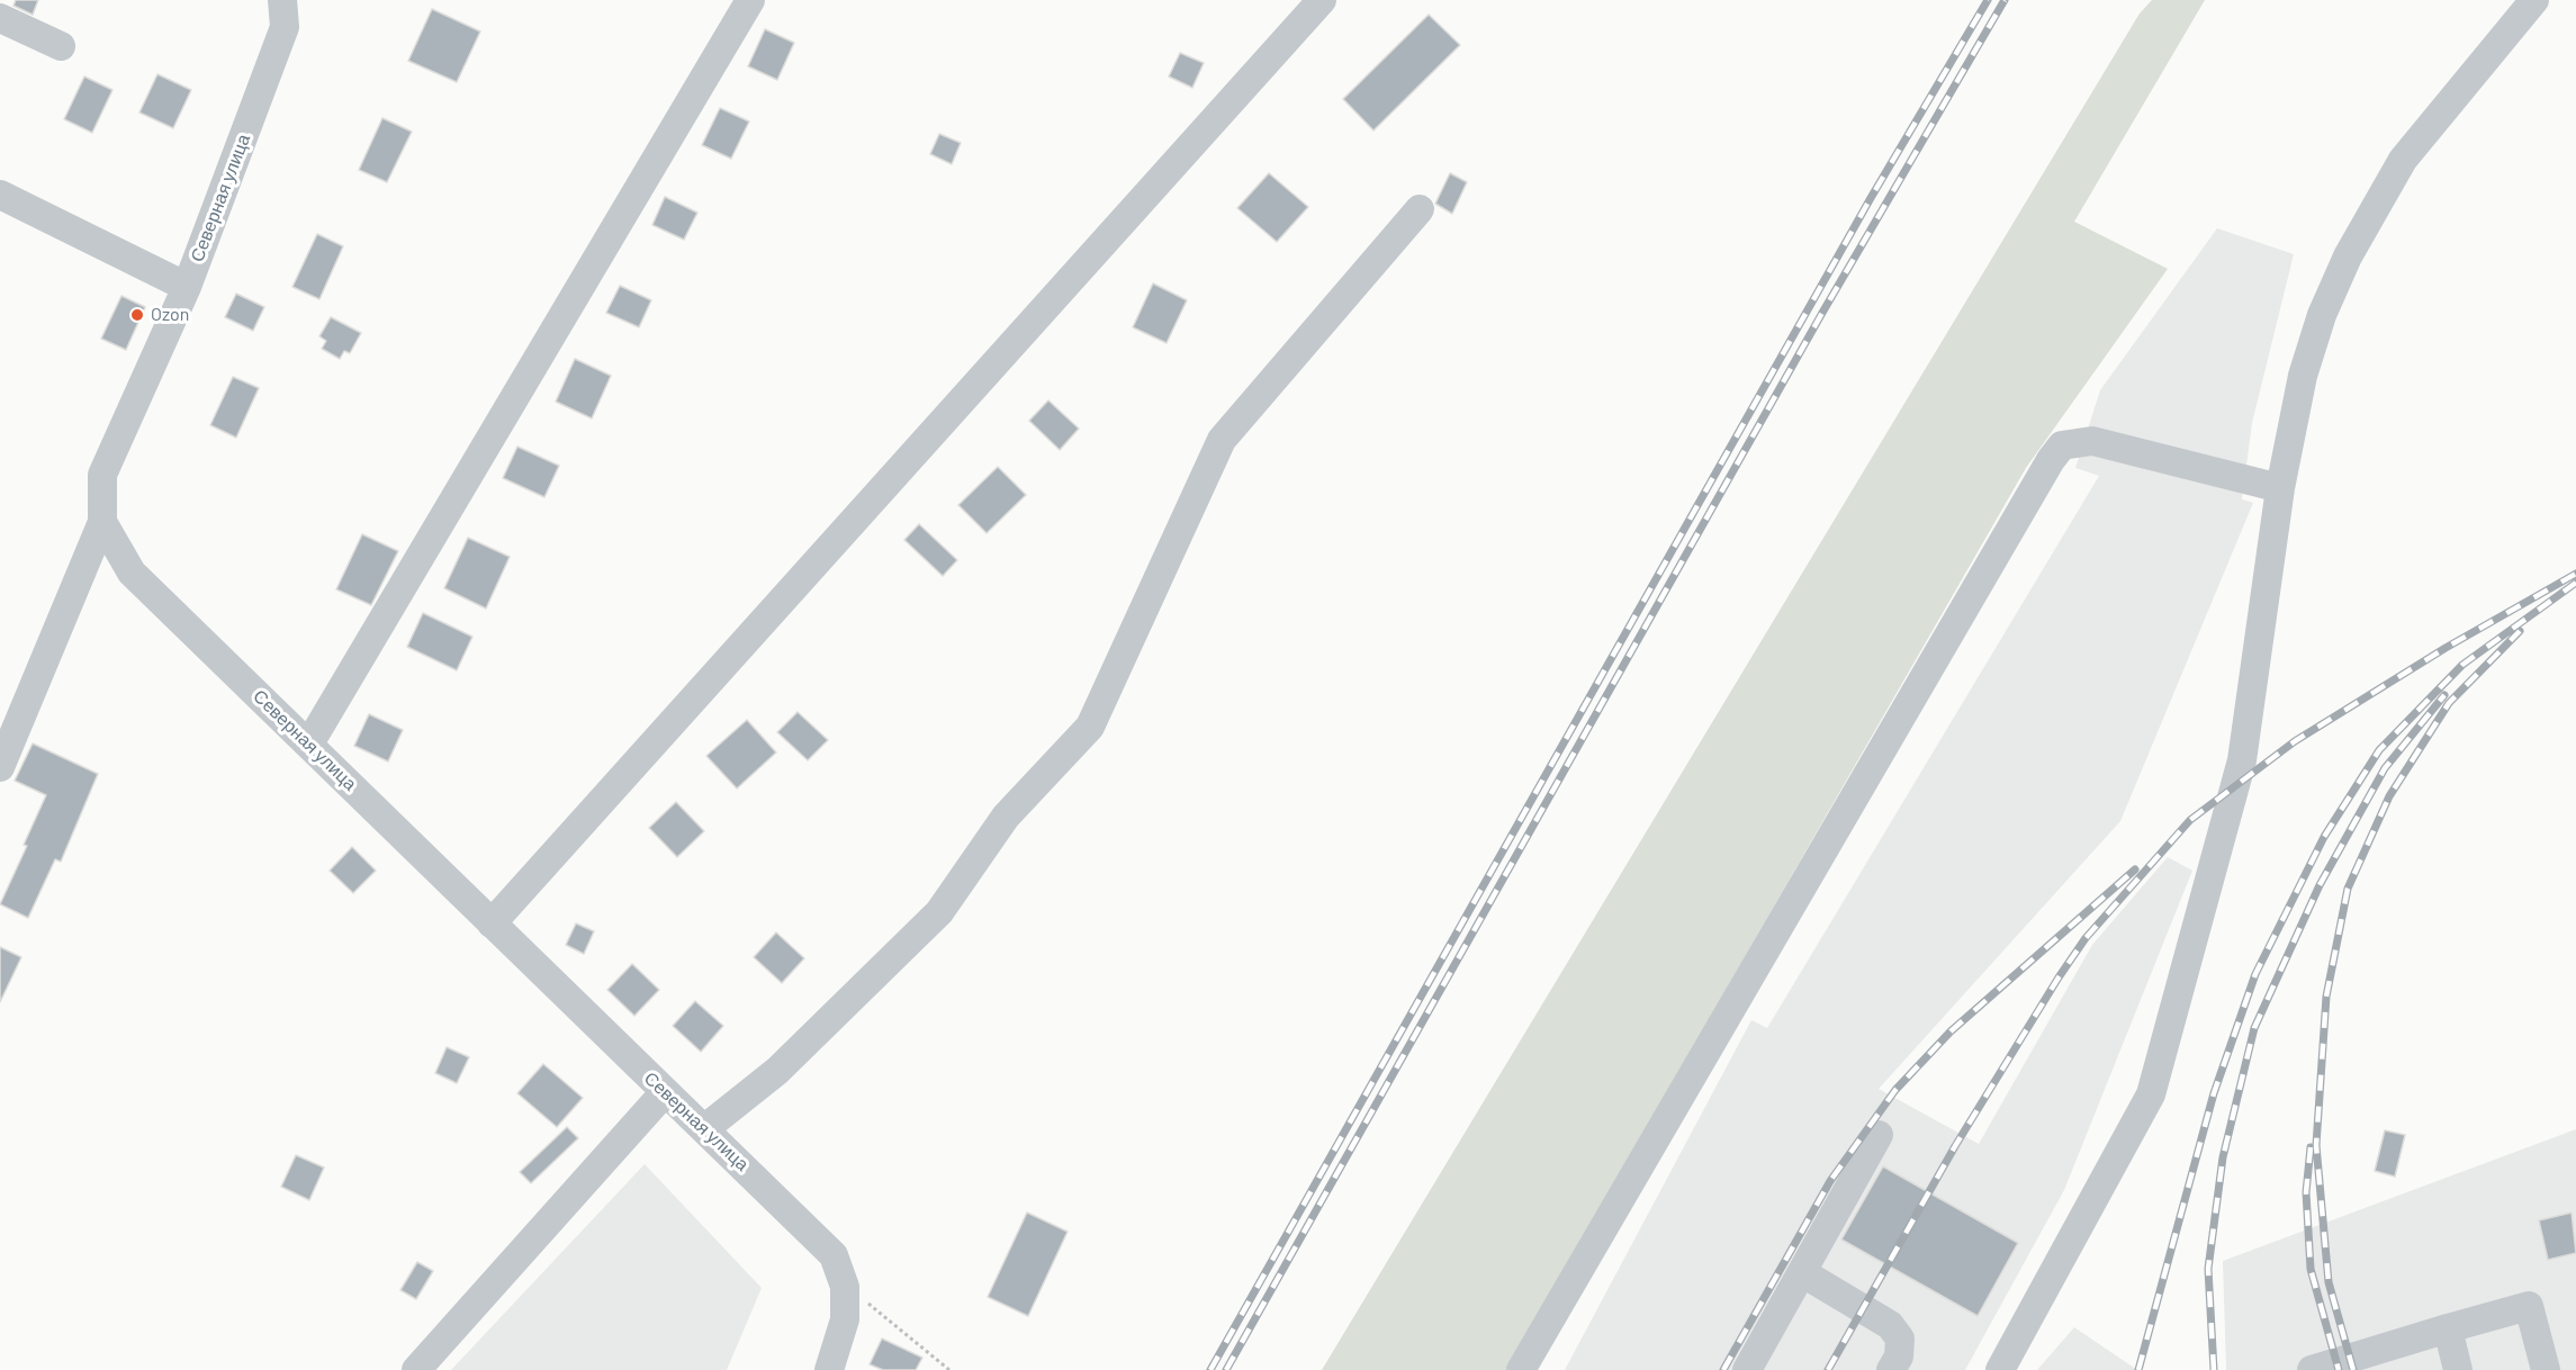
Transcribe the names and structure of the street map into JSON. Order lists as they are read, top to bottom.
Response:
{
  "streets": {
    "street": ["Северная улица"]
  },
  "places": ["Ozon"]
}
